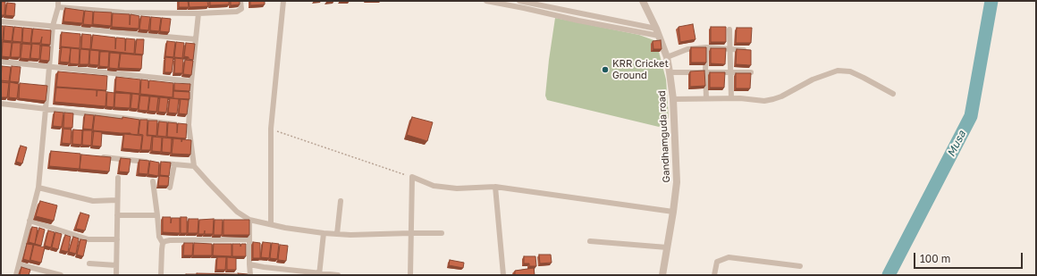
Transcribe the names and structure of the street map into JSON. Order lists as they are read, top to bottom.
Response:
{
  "streets": {
    "street": ["Gandhamguda road"]
  },
  "water": ["Musa"],
  "places": ["KRR Cricket Ground"],
  "scale_bar": "100 m"
}
